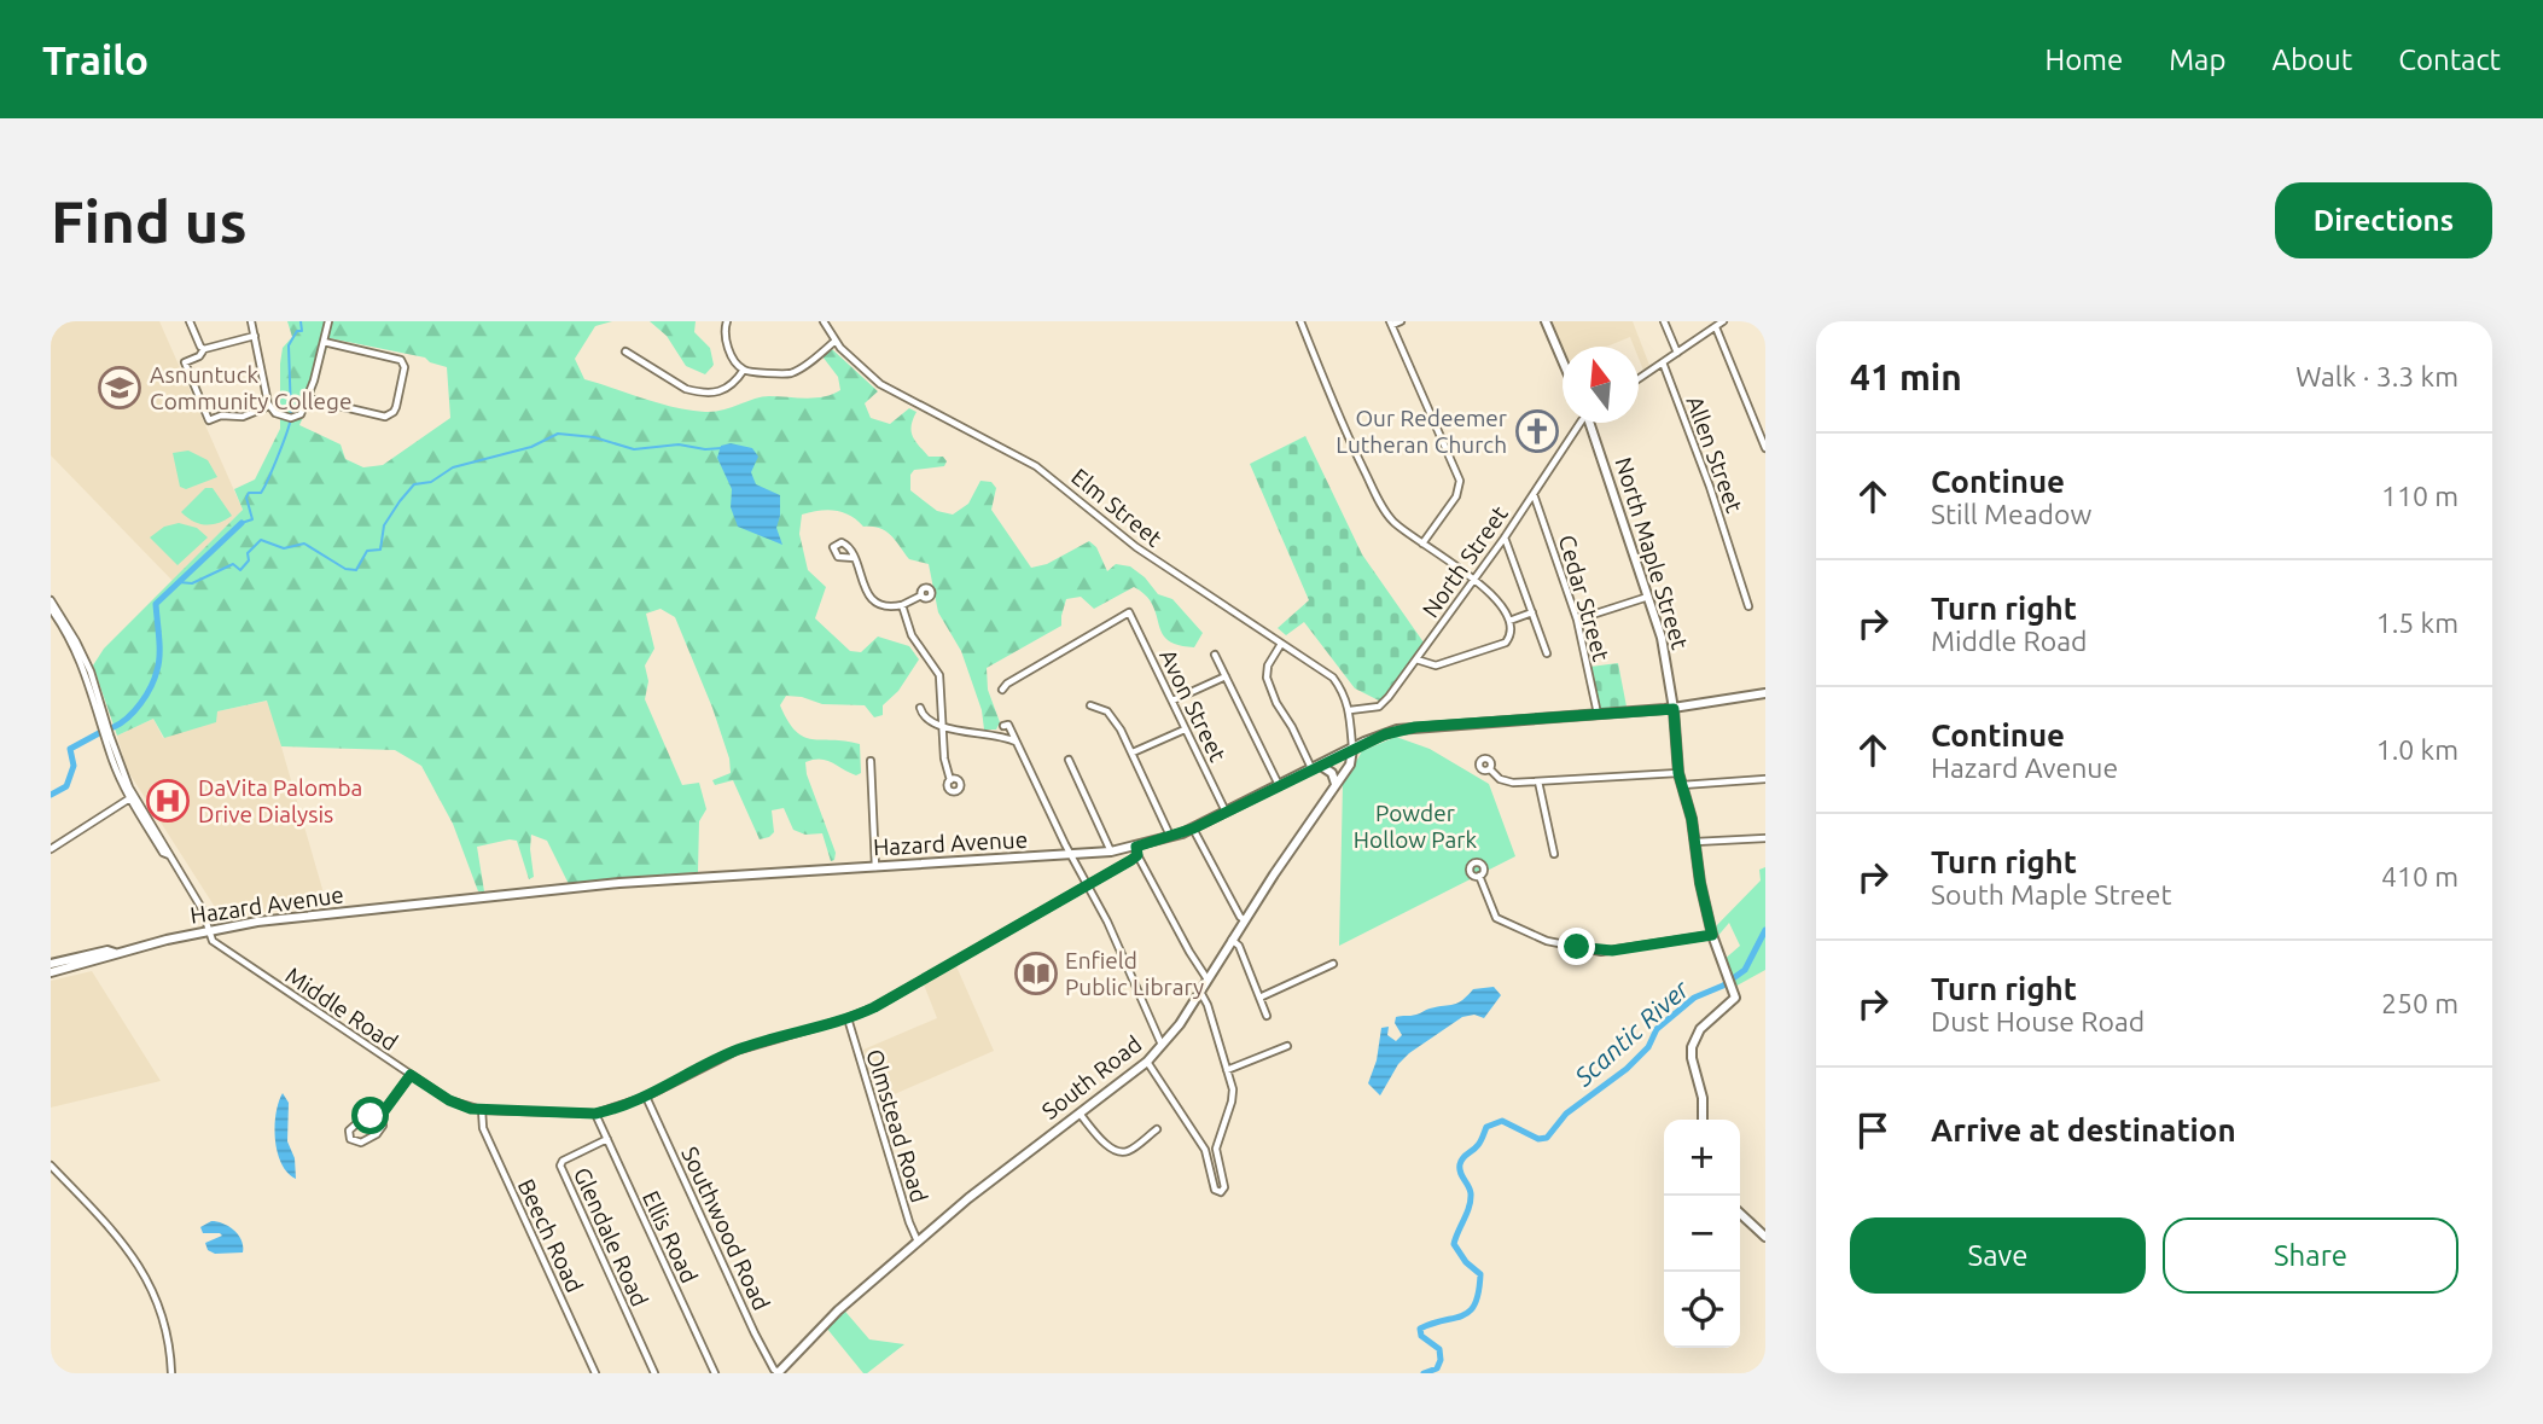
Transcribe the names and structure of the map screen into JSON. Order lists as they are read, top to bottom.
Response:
{
  "streets": {
    "main road": ["North Maple Street", "Hazard Avenue", "South Road"],
    "street": [
      "Allen Street",
      "Elm Street",
      "North Street",
      "Cedar Street",
      "Avon Street",
      "Middle Road",
      "Olmstead Road",
      "Southwood Road",
      "Beech Road",
      "Glendale Road",
      "Ellis Road"
    ]
  },
  "crossings": [
    ["Elm Street", "North Street"],
    ["Elm Street", "Hazard Avenue"],
    ["Elm Street", "South Road"],
    ["North Maple Street", "Hazard Avenue"],
    ["North Street", "Cedar Street"],
    ["Cedar Street", "Hazard Avenue"],
    ["Avon Street", "Hazard Avenue"],
    ["Hazard Avenue", "Middle Road"],
    ["Hazard Avenue", "South Road"],
    ["Middle Road", "Olmstead Road"],
    ["Middle Road", "Southwood Road"],
    ["Middle Road", "Beech Road"],
    ["Middle Road", "Ellis Road"],
    ["South Road", "Olmstead Road"],
    ["South Road", "Southwood Road"],
    ["Glendale Road", "Ellis Road"]
  ],
  "water": ["Scantic River"],
  "parks": ["Powder Hollow Park"],
  "places": {
    "school or university": ["Asnuntuck Community College"],
    "church": ["Our Redeemer Lutheran Church"],
    "hospital": ["DaVita Palomba Drive Dialysis"],
    "library": ["Enfield Public Library"]
  },
  "north": "top",
  "page": {
    "header": "Trailo",
    "nav": [
      "Home",
      "Map",
      "About",
      "Contact"
    ],
    "buttons": [
      "Directions",
      ["Save", "Share"]
    ],
    "title": "Find us",
    "heading": ["41 min", "Walk · 3.3 km"],
    "list": [
      ["Continue", "Still Meadow", "110 m"],
      ["Turn right", "Middle Road", "1.5 km"],
      ["Continue", "Hazard Avenue", "1.0 km"],
      ["Turn right", "South Maple Street", "410 m"],
      ["Turn right", "Dust House Road", "250 m"],
      "Arrive at destination"
    ],
    "map_buttons": ["+", "−"]
  }
}
